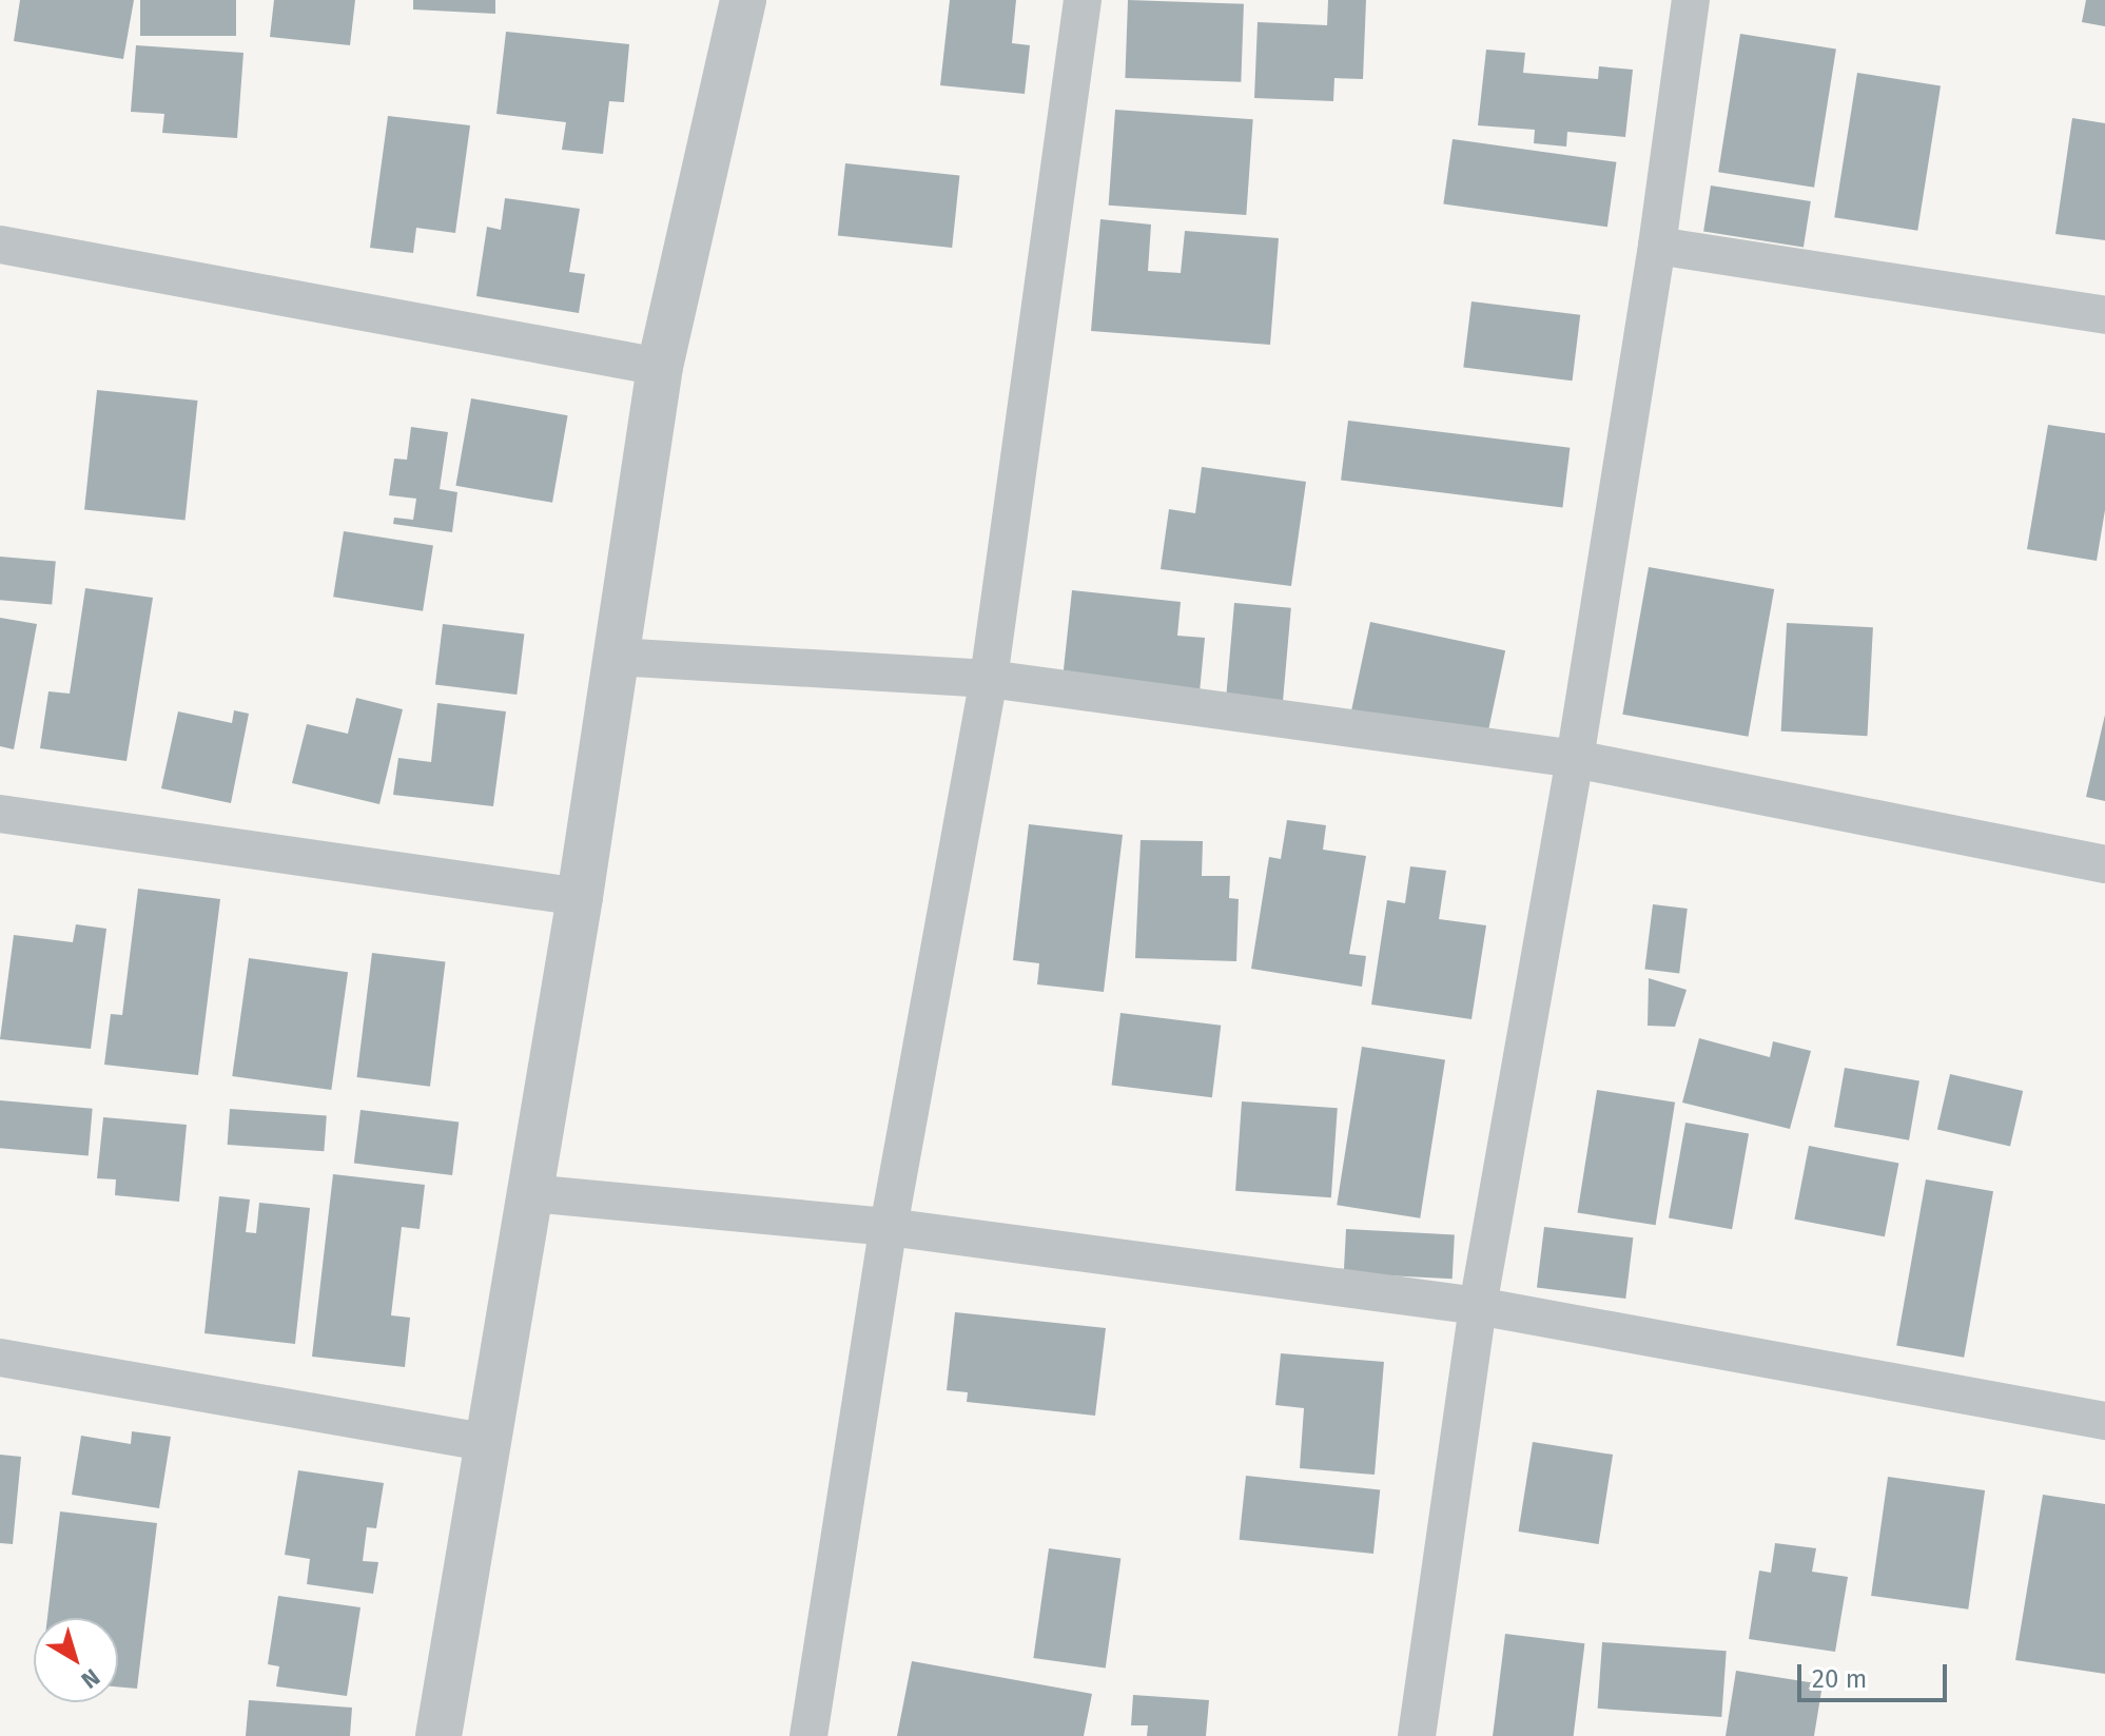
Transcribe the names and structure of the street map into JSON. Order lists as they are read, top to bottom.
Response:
{
  "scale_bar": "20 m",
  "north": "bottom right"
}
